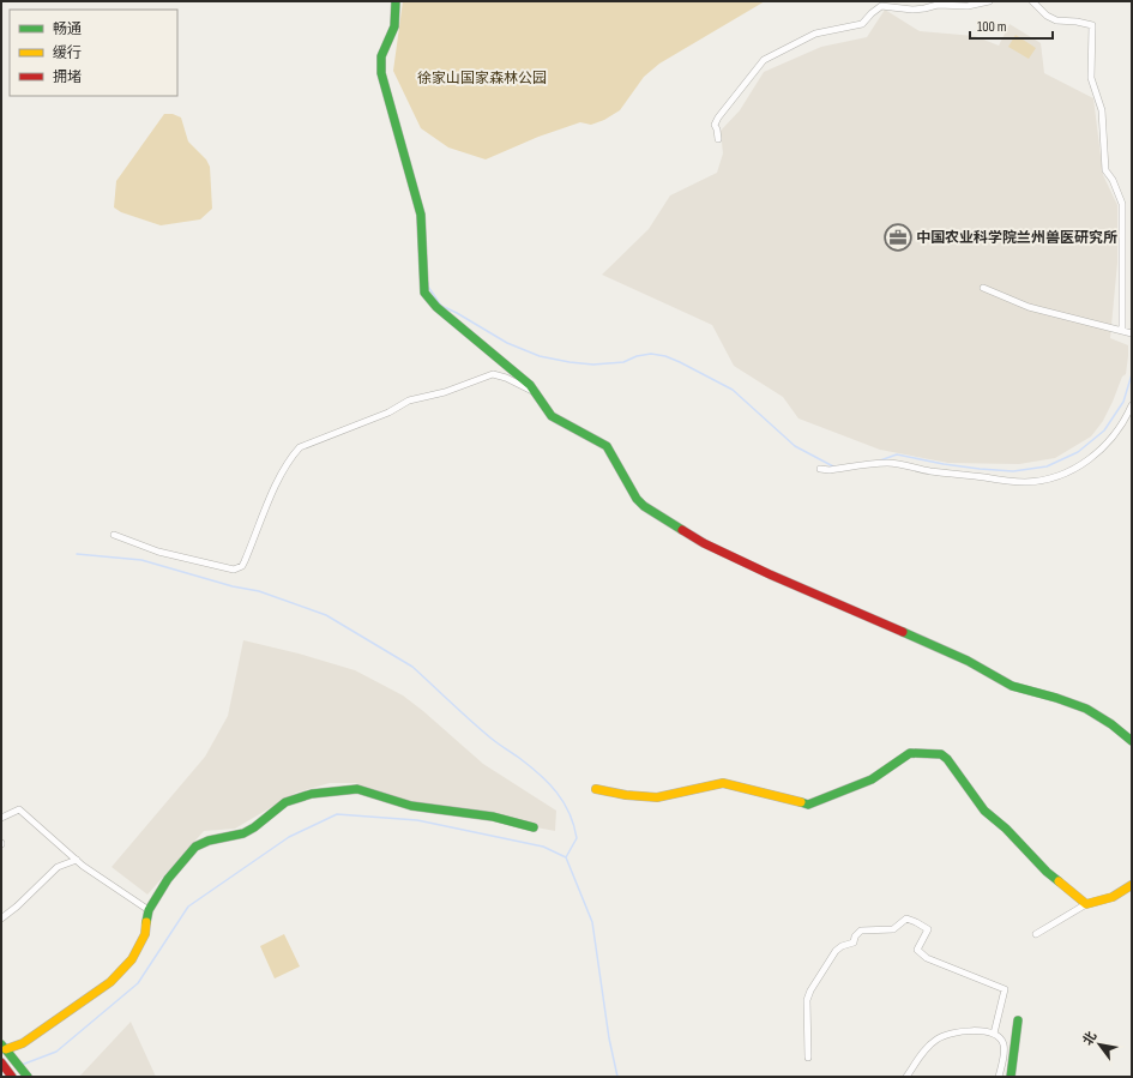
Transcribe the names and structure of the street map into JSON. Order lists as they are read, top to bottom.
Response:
{
  "parks": ["徐家山国家森林公园"],
  "places": {
    "office": ["中国农业科学院兰州兽医研究所"]
  },
  "legend": ["畅通", "缓行", "拥堵"],
  "scale_bar": "100 m",
  "north": "top left"
}
